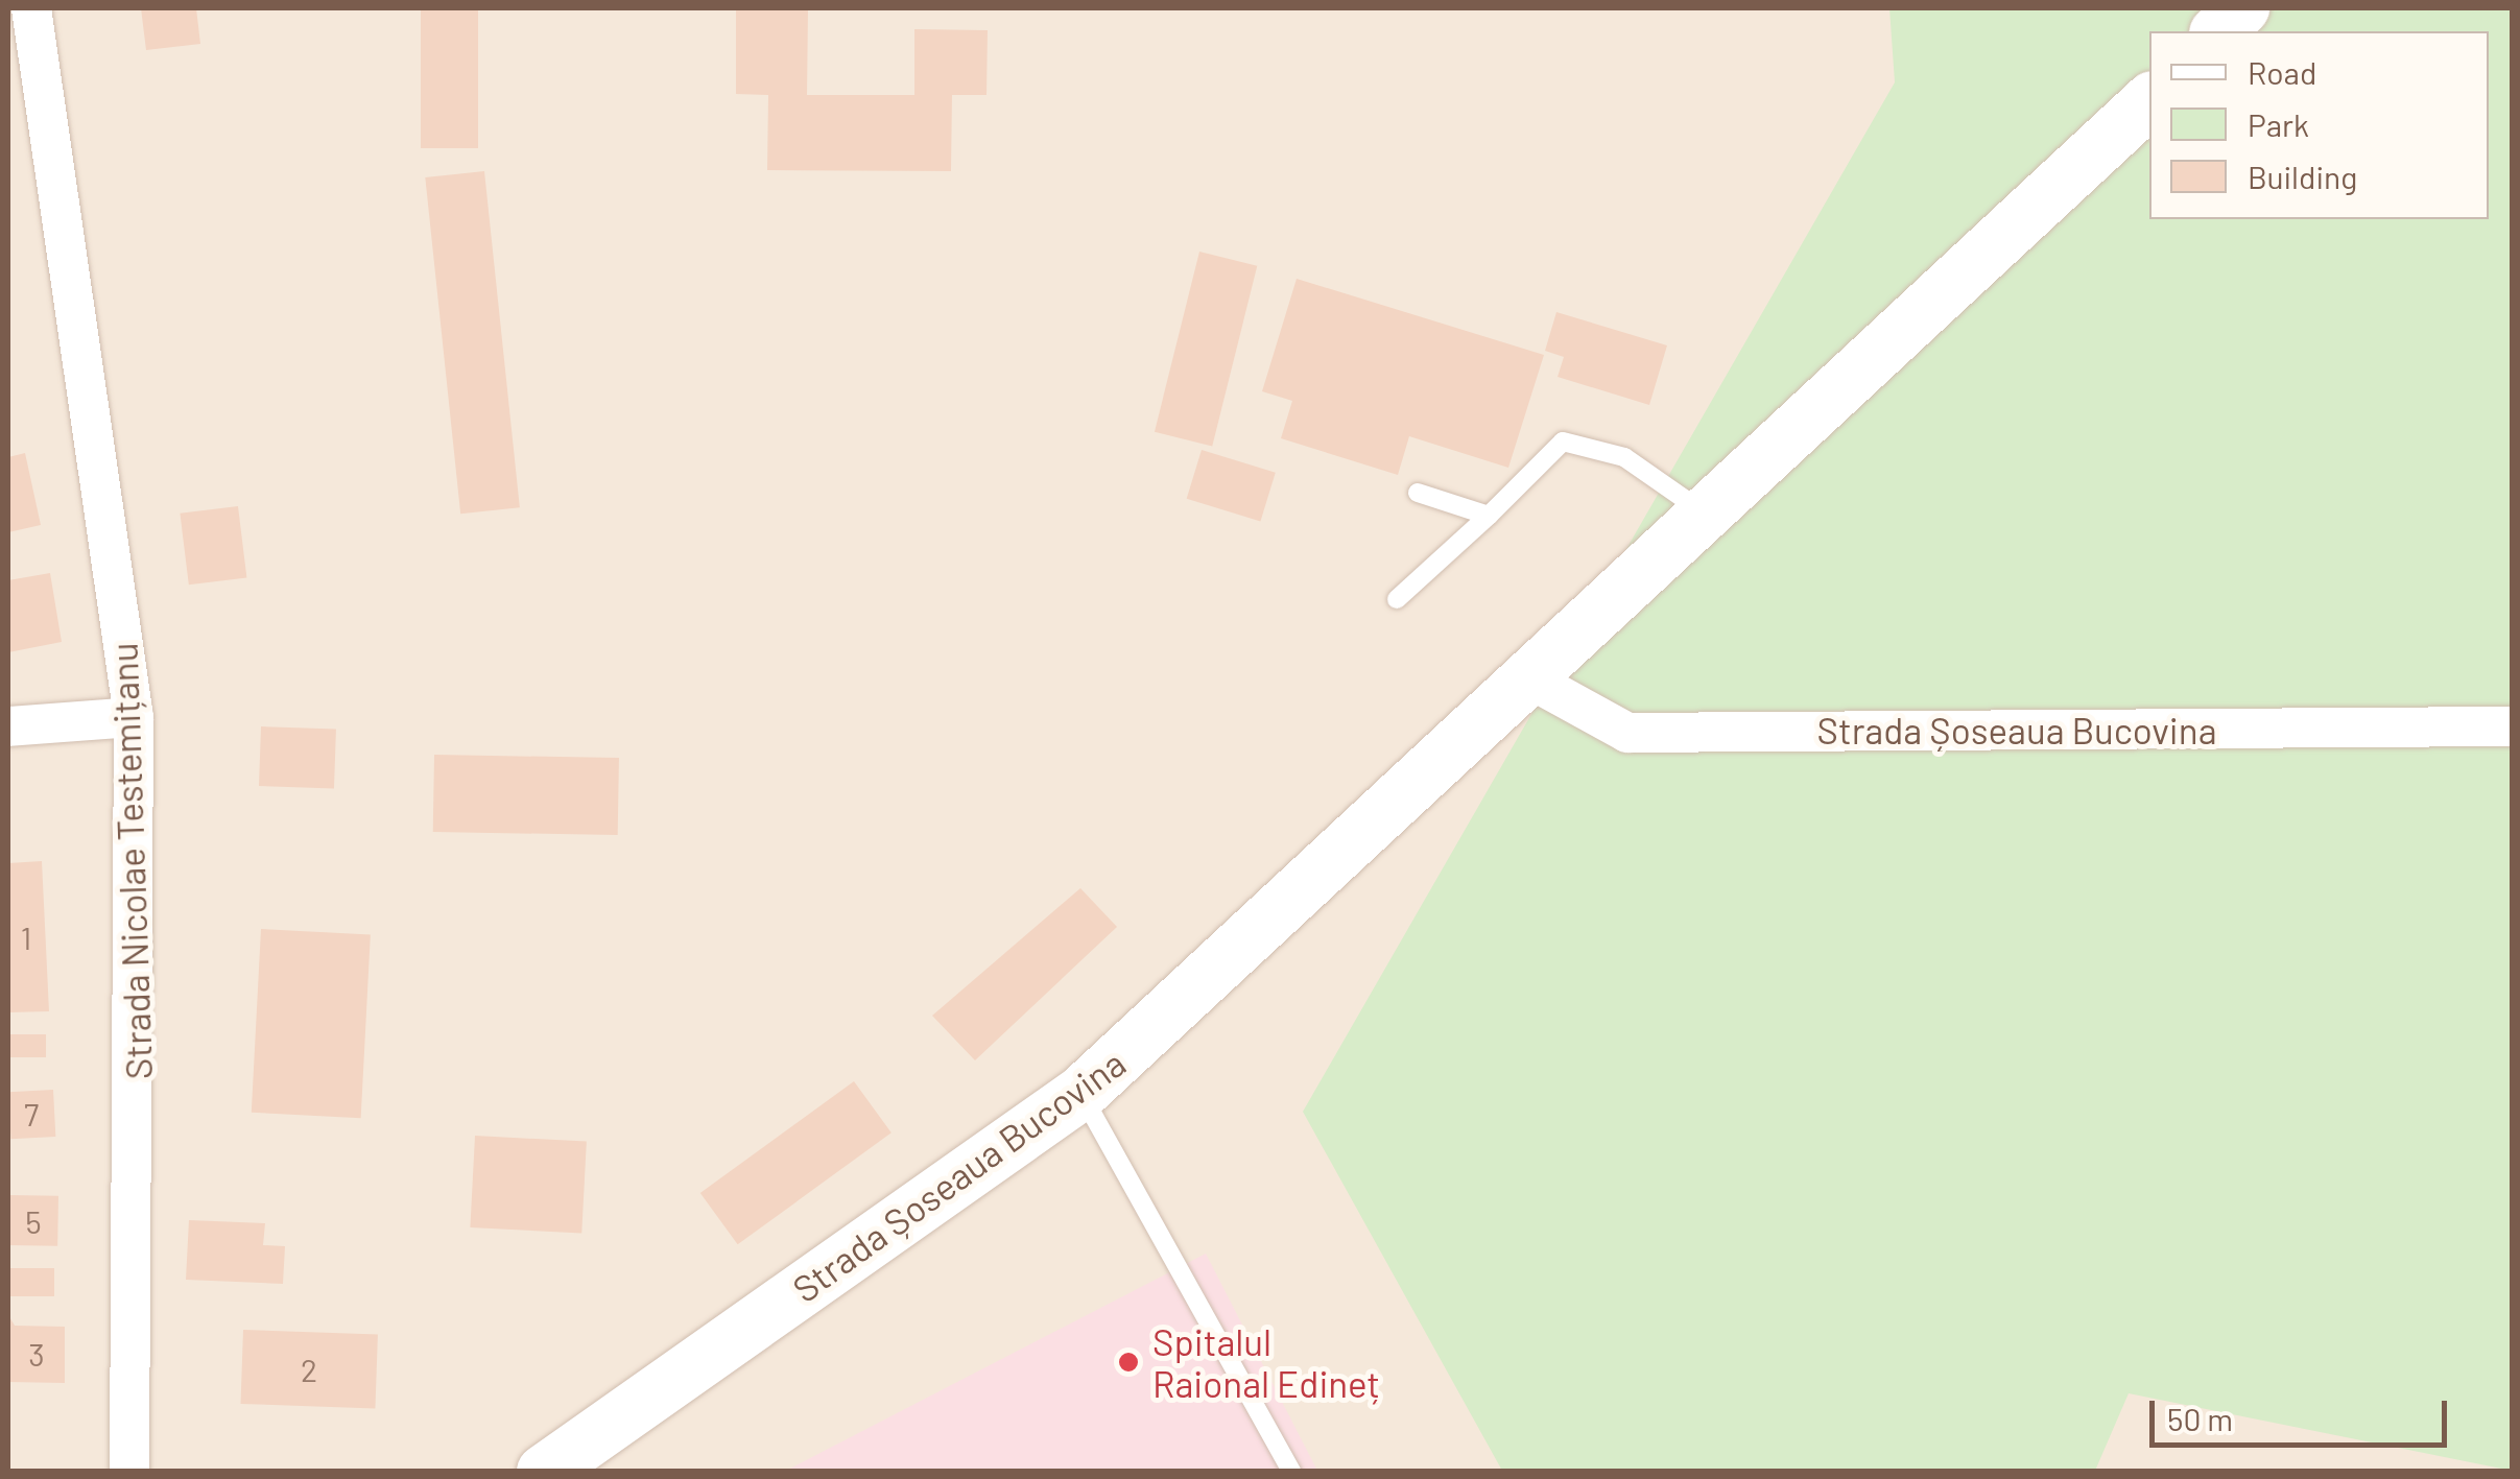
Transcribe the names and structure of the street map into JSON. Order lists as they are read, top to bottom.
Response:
{
  "streets": {
    "main road": ["Strada Șoseaua Bucovina"],
    "street": ["Strada Nicolae Testemițanu"]
  },
  "places": ["Spitalul Raional Edineț"],
  "house_numbers": [
    "1",
    "7",
    "5",
    "3",
    "2"
  ],
  "legend": ["Road", "Park", "Building"],
  "scale_bar": "50 m"
}
